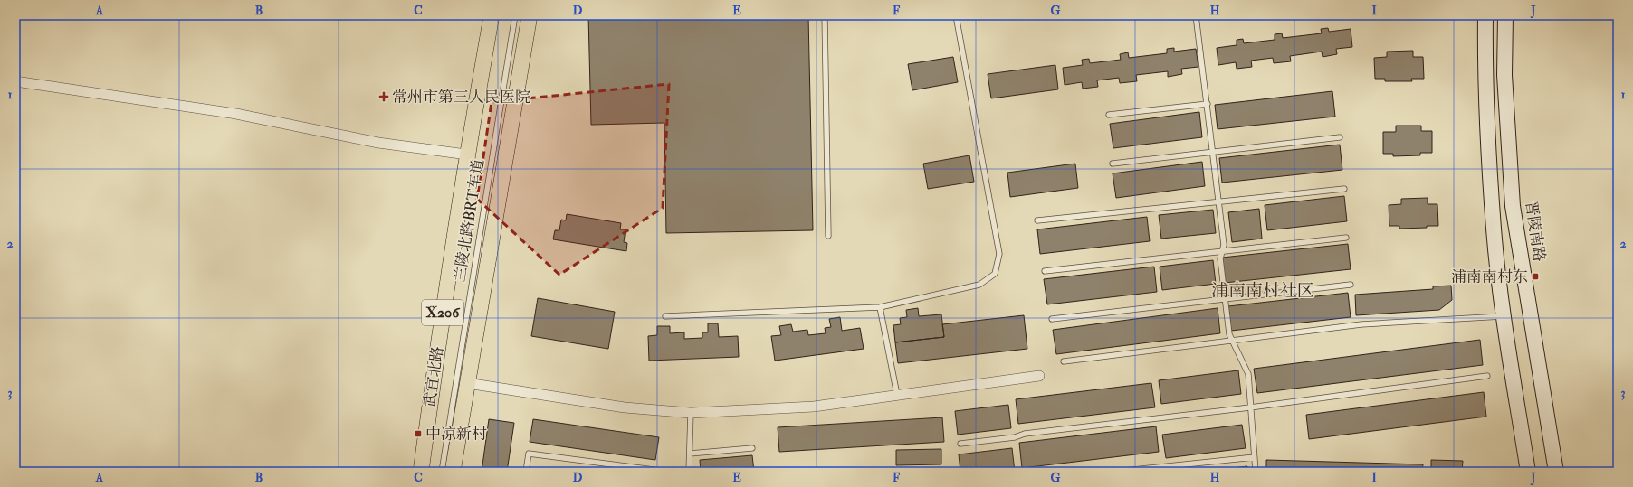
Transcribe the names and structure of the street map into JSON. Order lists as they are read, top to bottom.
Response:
{
  "streets": {
    "main road": ["晋陵南路", "X206", "武宜北路"],
    "lane": ["兰陵北路BRT车道"]
  },
  "districts": ["浦南南村社区"],
  "places": {
    "health": ["常州市第三人民医院"],
    "transit": ["浦南南村东", "中凉新村"]
  },
  "grid": {
    "columns": [
      "A",
      "B",
      "C",
      "D",
      "E",
      "F",
      "G",
      "H",
      "I",
      "J"
    ],
    "rows": ["1", "2", "3"]
  }
}
